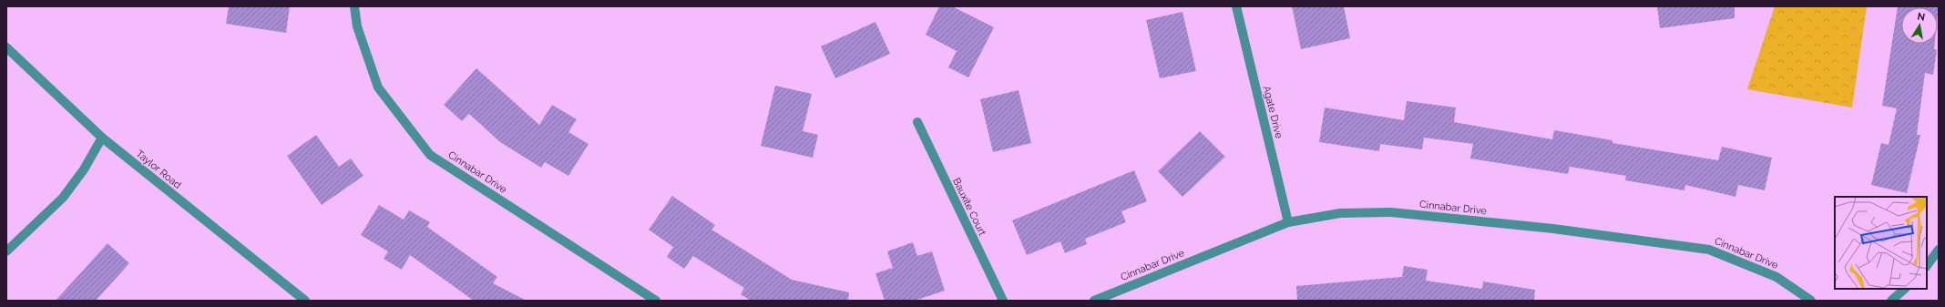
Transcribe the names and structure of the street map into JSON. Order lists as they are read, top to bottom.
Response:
{
  "streets": {
    "street": [
      "Agate Drive",
      "Taylor Road",
      "Cinnabar Drive",
      "Bauxite Court"
    ]
  },
  "crossings": [
    ["Agate Drive", "Cinnabar Drive"]
  ],
  "north": "top"
}
